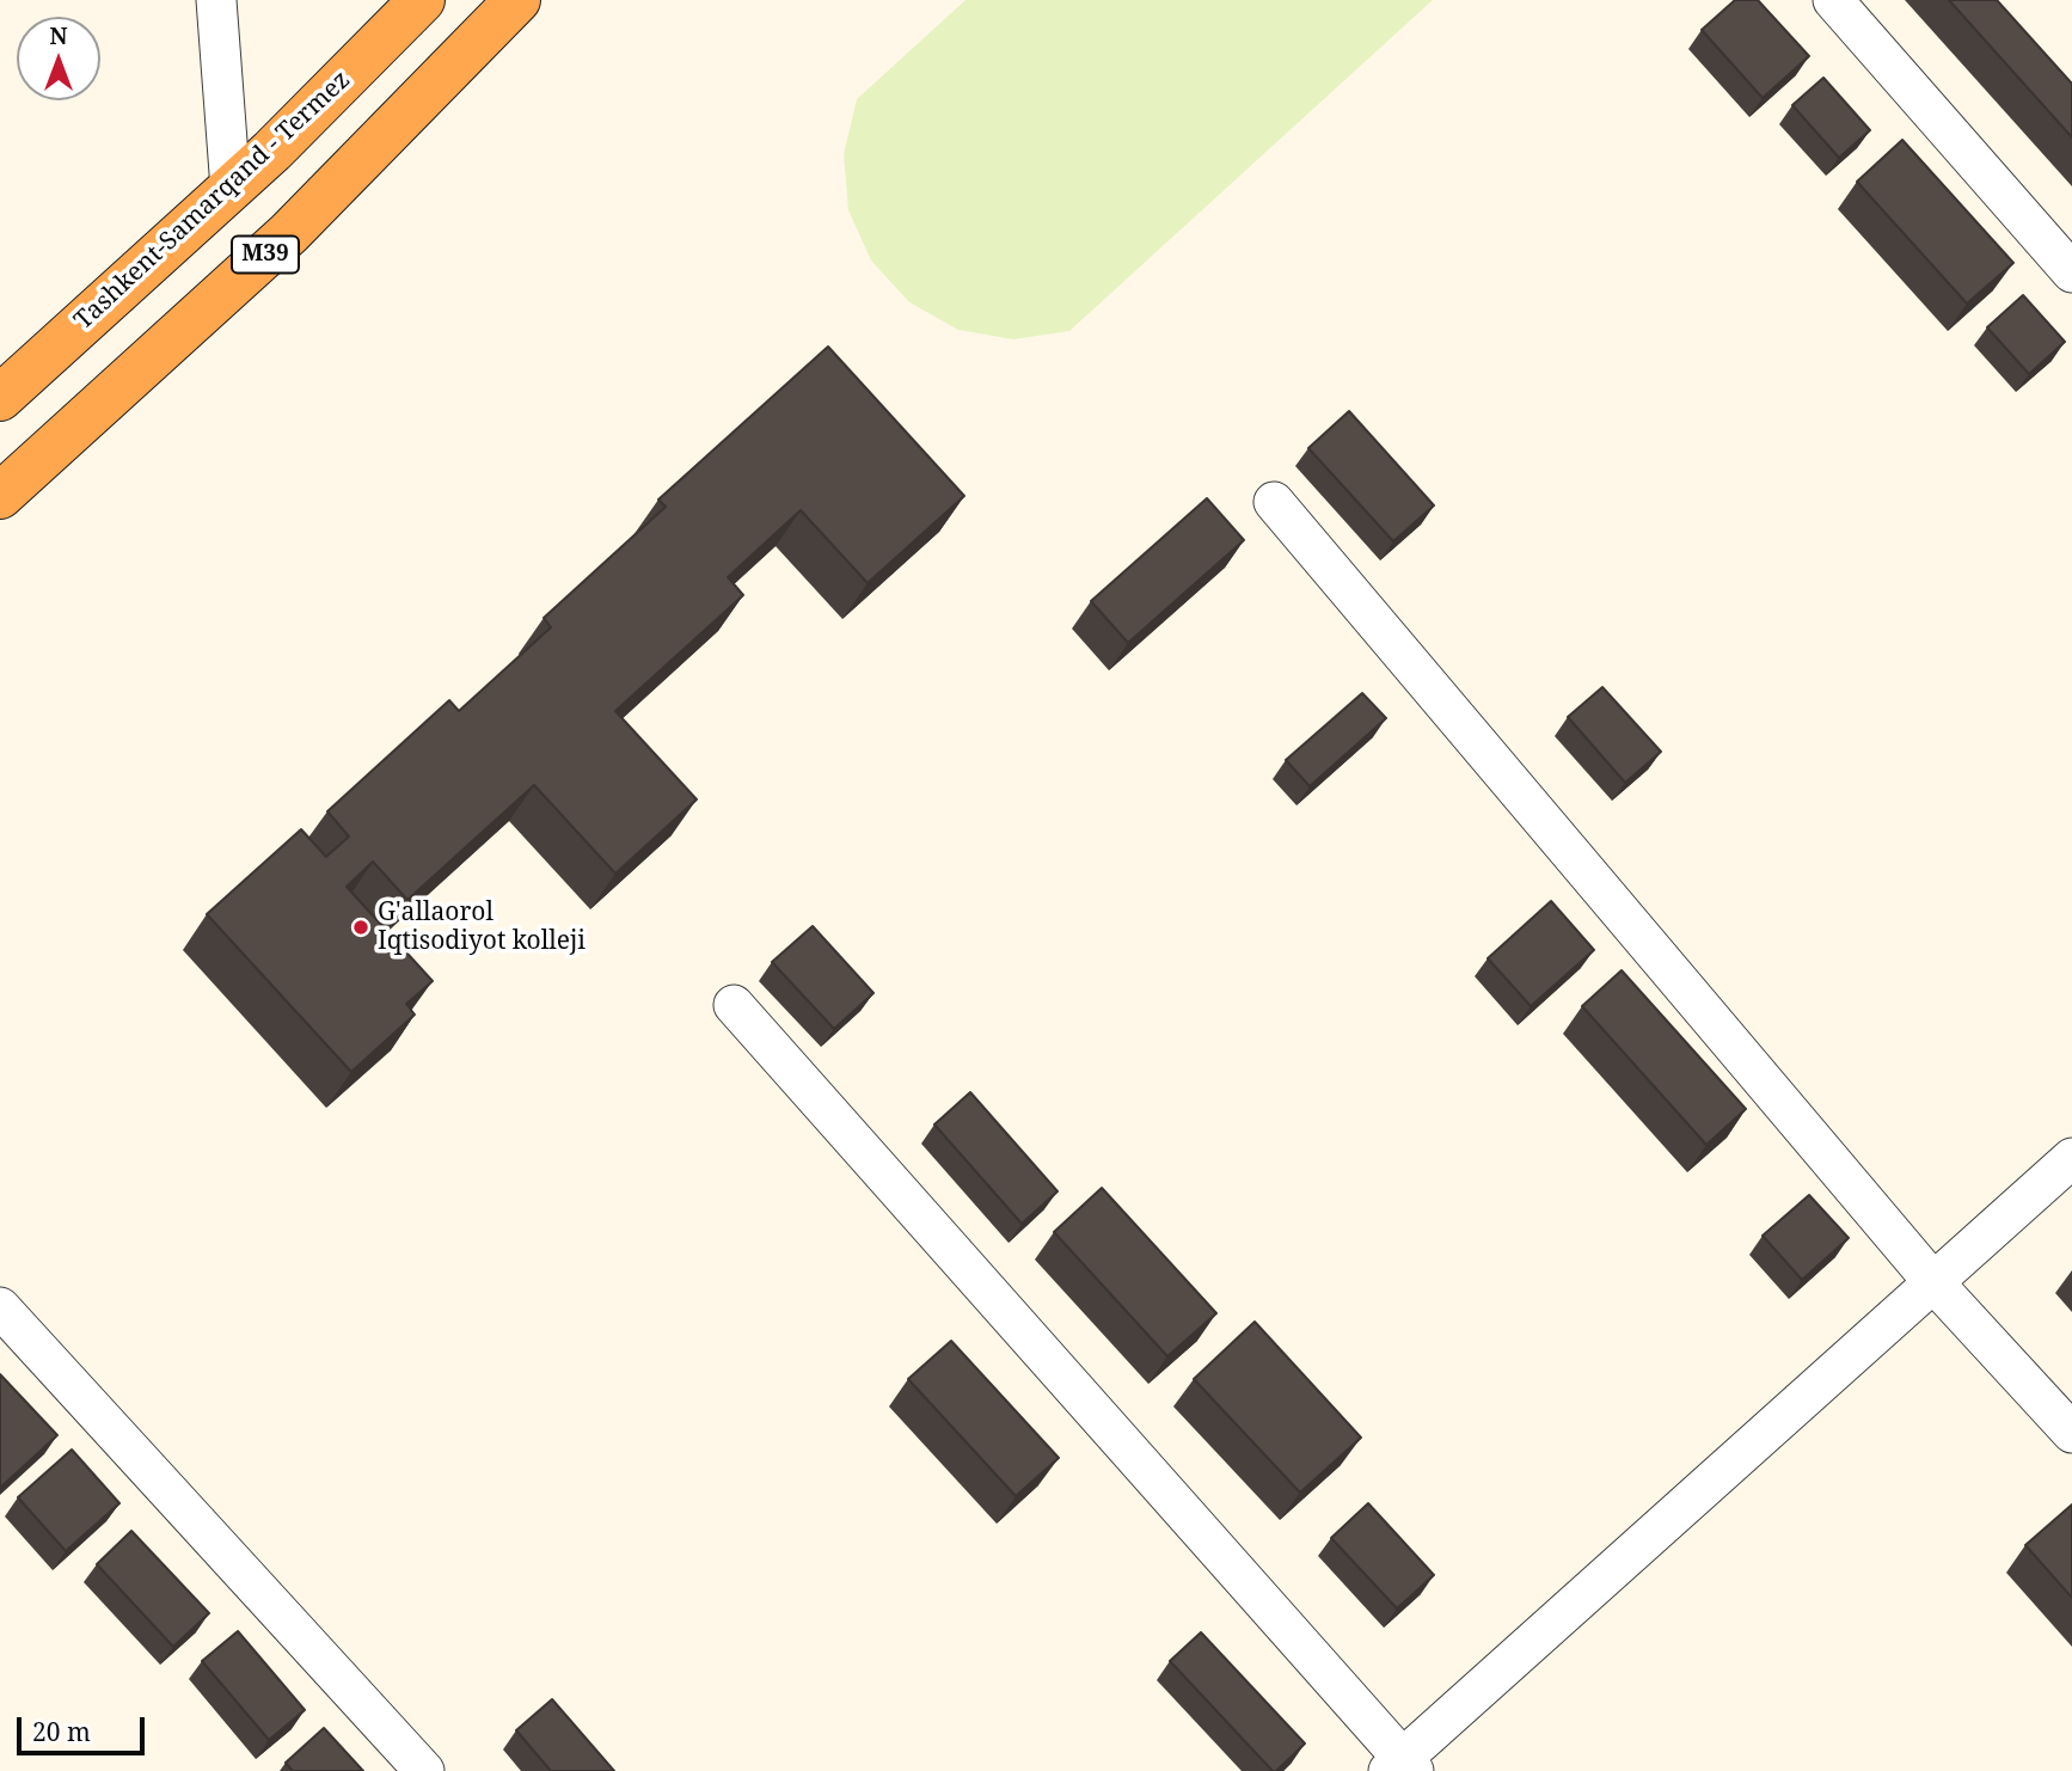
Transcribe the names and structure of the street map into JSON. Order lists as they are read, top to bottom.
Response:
{
  "streets": {
    "highway": ["Tashkent-Samarqand - Termez", "M39"]
  },
  "places": ["G'allaorol Iqtisodiyot kolleji"],
  "scale_bar": "20 m",
  "north": "top"
}
